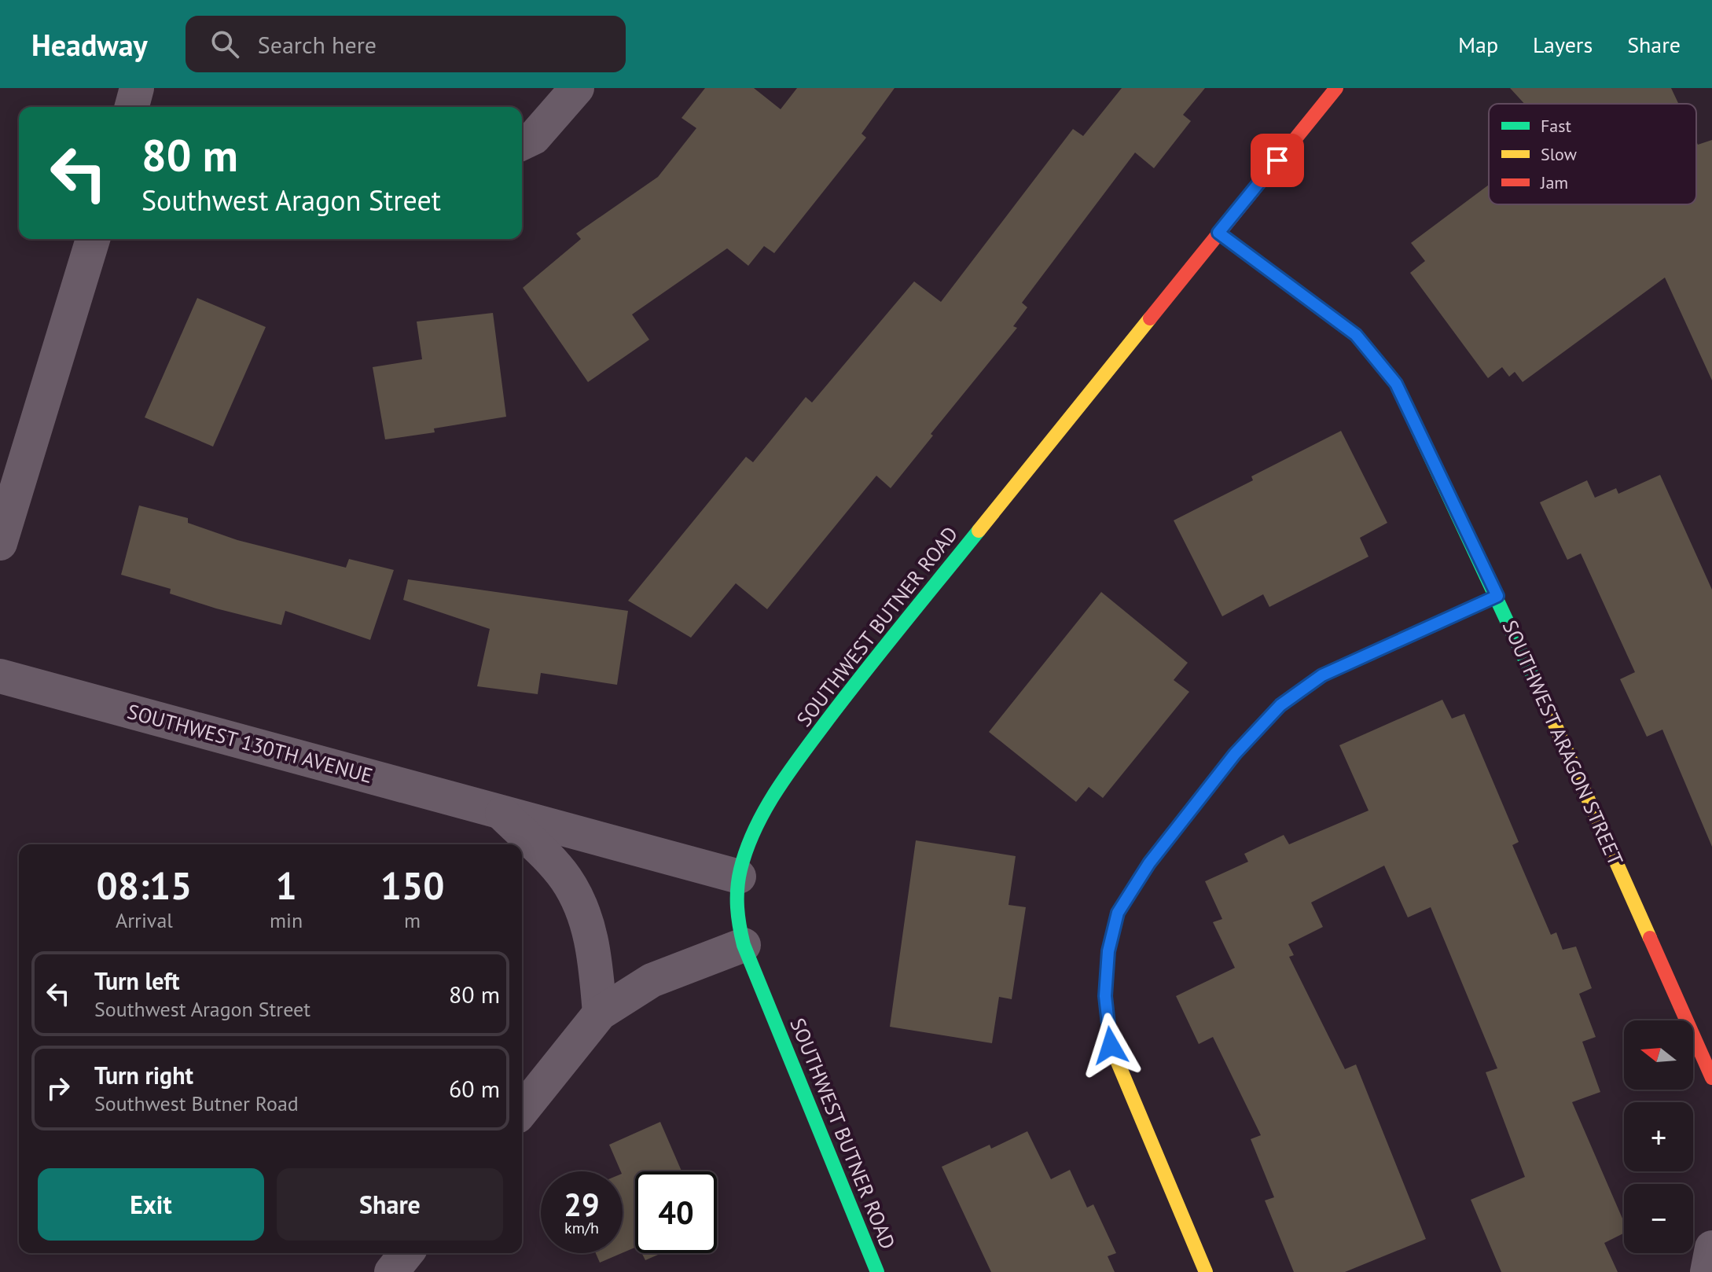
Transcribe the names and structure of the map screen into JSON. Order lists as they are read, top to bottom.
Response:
{
  "streets": {
    "street": ["SOUTHWEST BUTNER ROAD", "SOUTHWEST ARAGON STREET", "SOUTHWEST 130TH AVENUE"]
  },
  "crossings": [
    ["SOUTHWEST BUTNER ROAD", "SOUTHWEST ARAGON STREET"],
    ["SOUTHWEST BUTNER ROAD", "SOUTHWEST 130TH AVENUE"]
  ],
  "legend": ["Fast", "Slow", "Jam"],
  "north": "left",
  "page": {
    "header": "Headway",
    "search": "Search here",
    "nav": ["Map", "Layers", "Share"],
    "turn": ["80 m", "Southwest Aragon Street"],
    "eta": [
      "08:15",
      "Arrival",
      "1",
      "min",
      "150",
      "m"
    ],
    "list": [
      {
        "name": "Turn left",
        "note": "Southwest Aragon Street",
        "value": "80 m"
      },
      {
        "name": "Turn right",
        "note": "Southwest Butner Road",
        "value": "60 m"
      }
    ],
    "map_buttons": ["+", "−"],
    "buttons": ["Exit", "Share"],
    "speed": "29 km/h",
    "limit": "40"
  }
}
